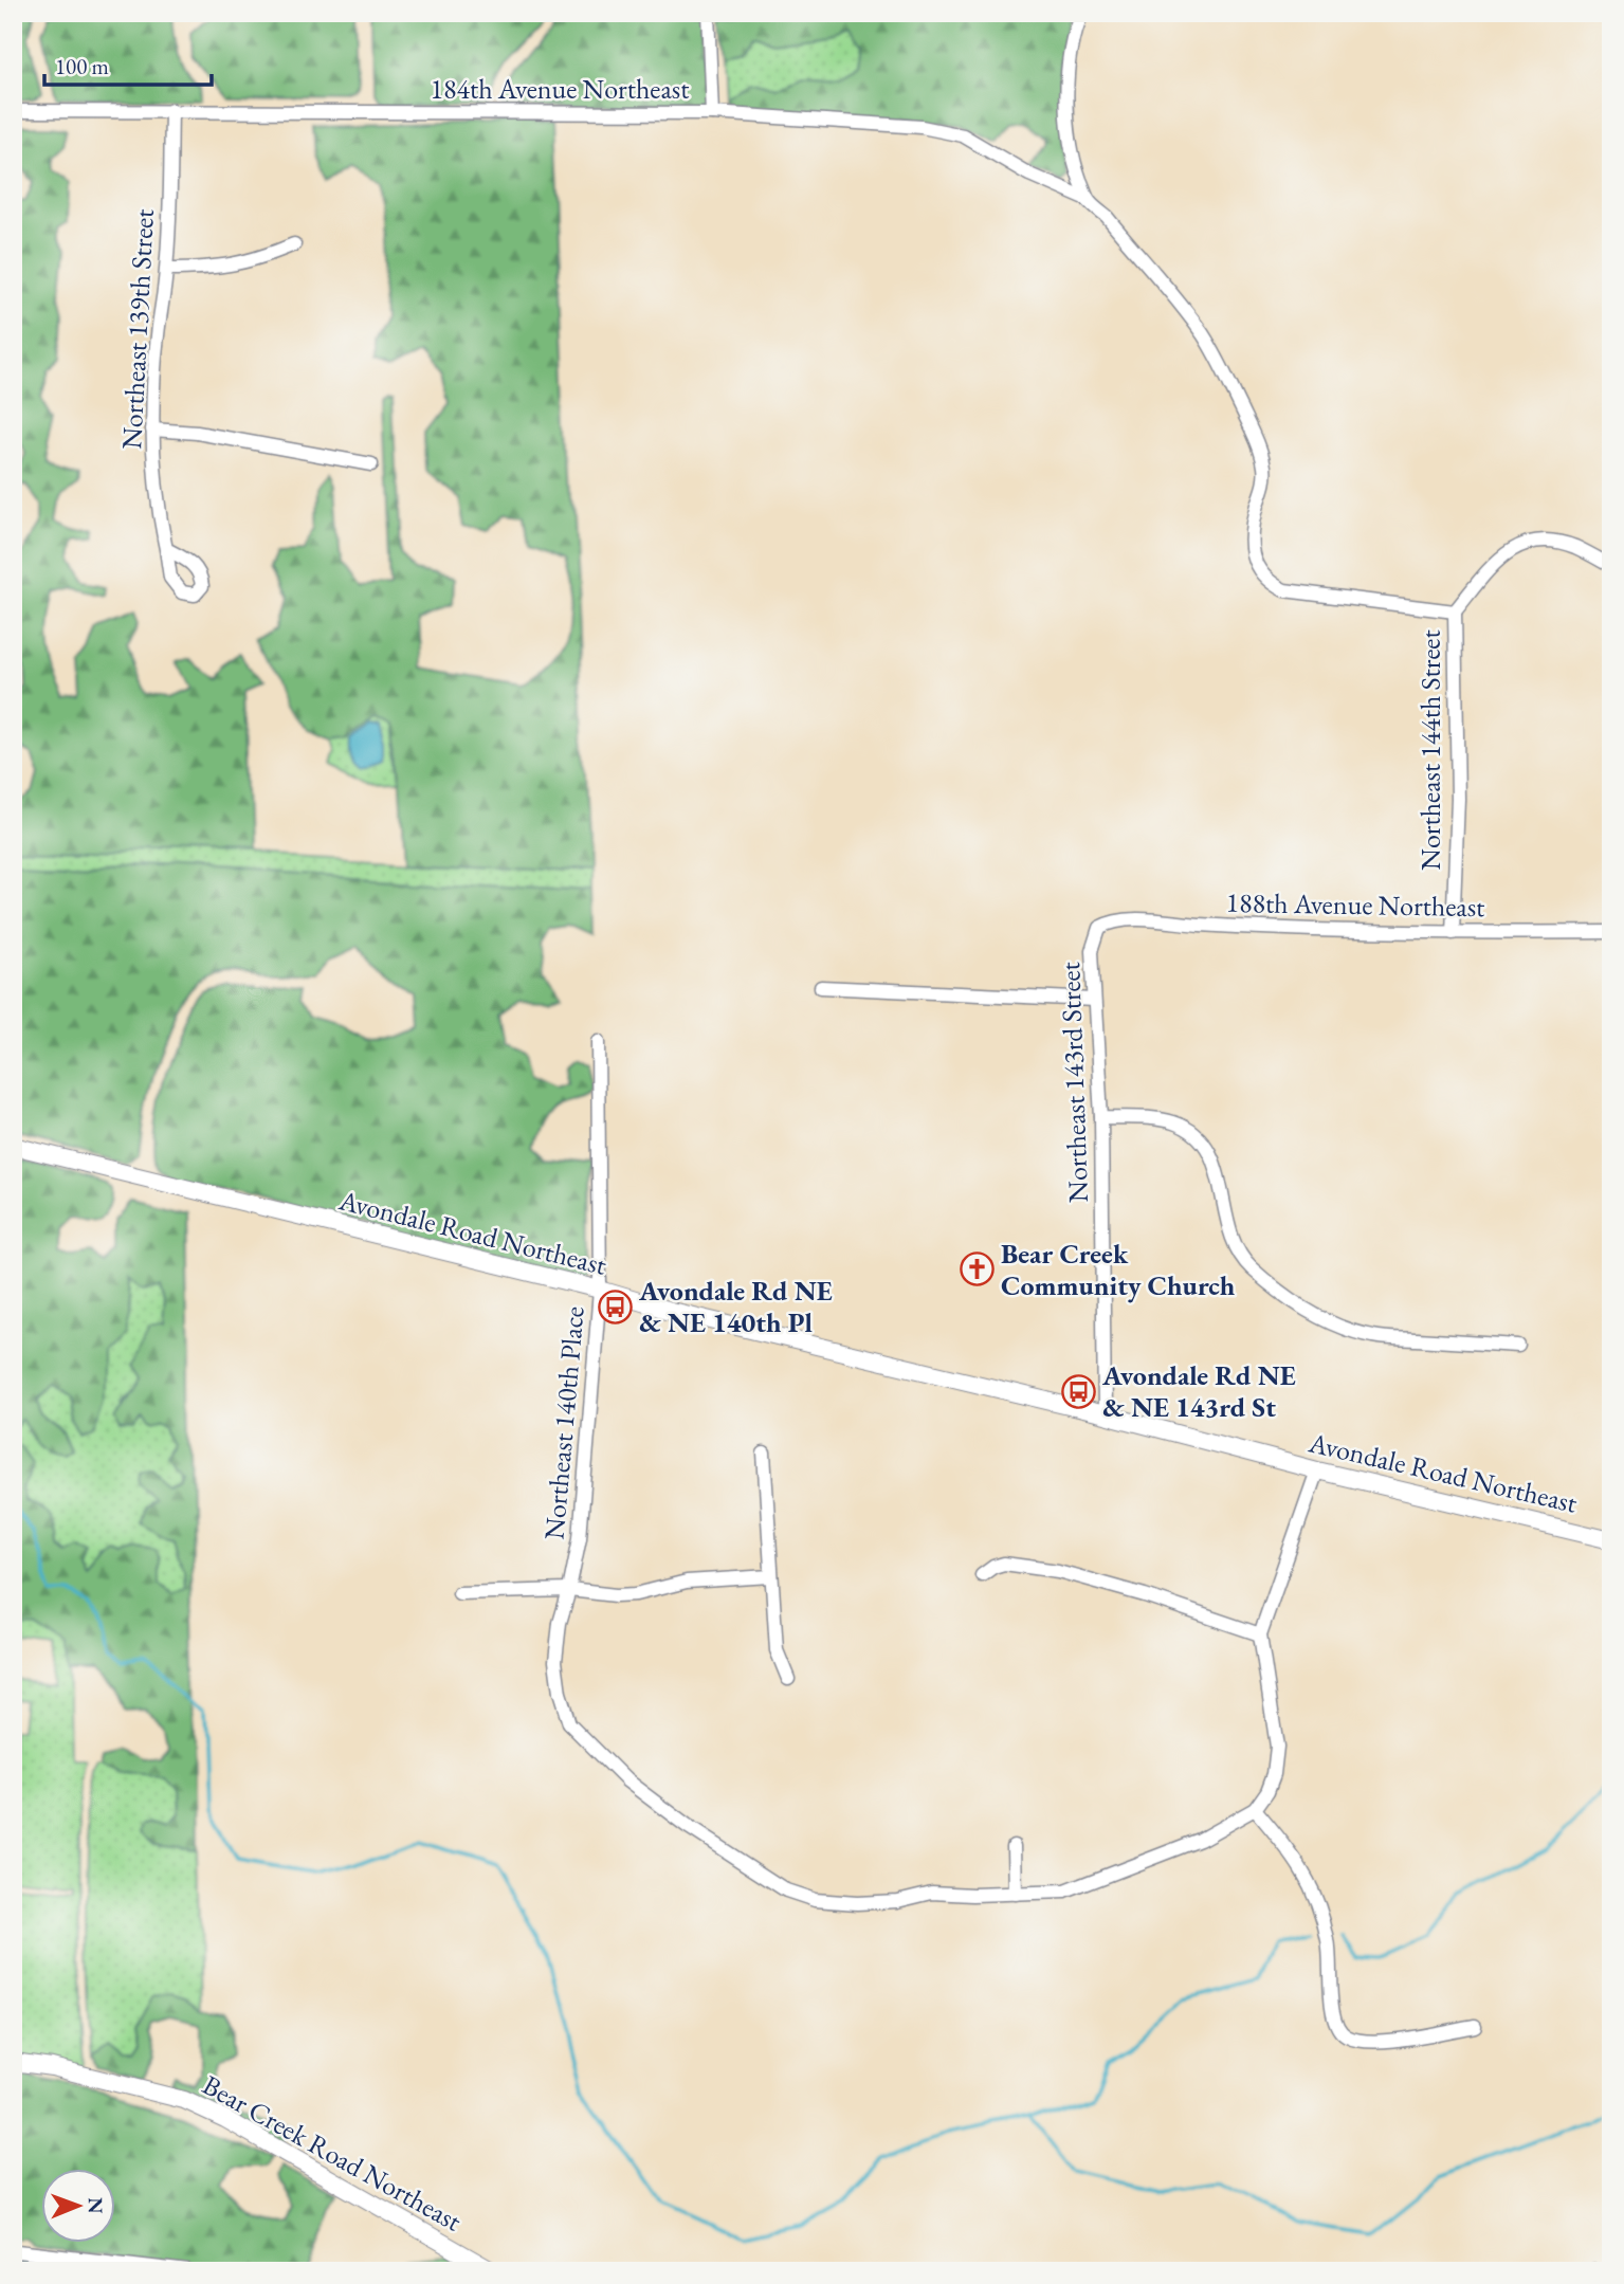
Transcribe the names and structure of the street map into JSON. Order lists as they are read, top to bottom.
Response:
{
  "streets": {
    "main road": ["Avondale Road Northeast", "Bear Creek Road Northeast"],
    "street": [
      "184th Avenue Northeast",
      "Northeast 139th Street",
      "Northeast 144th Street",
      "188th Avenue Northeast",
      "Northeast 143rd Street",
      "Northeast 140th Place"
    ]
  },
  "crossings": [
    ["184th Avenue Northeast", "Northeast 139th Street"],
    ["Northeast 144th Street", "188th Avenue Northeast"],
    ["188th Avenue Northeast", "Northeast 143rd Street"],
    ["Northeast 143rd Street", "Avondale Road Northeast"],
    ["Avondale Road Northeast", "Northeast 140th Place"]
  ],
  "places": {
    "church": ["Bear Creek Community Church"],
    "bus stop": ["Avondale Rd NE & NE 140th Pl", "Avondale Rd NE & NE 143rd St"]
  },
  "scale_bar": "100 m",
  "north": "right"
}
